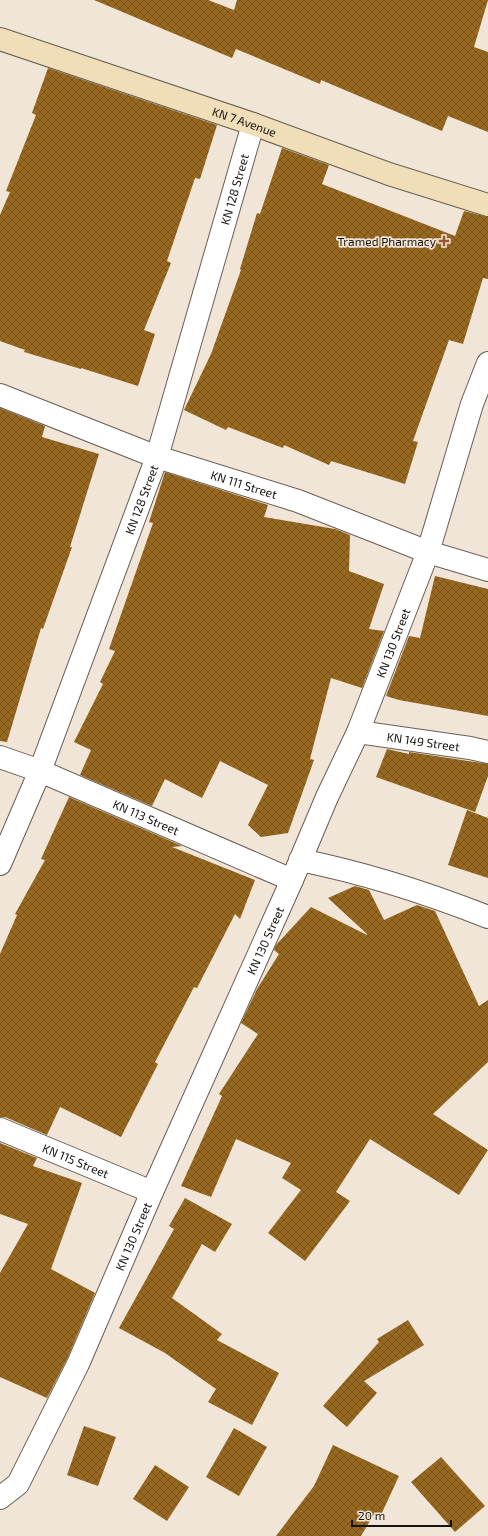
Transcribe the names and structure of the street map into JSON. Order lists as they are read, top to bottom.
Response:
{
  "streets": {
    "street": [
      "KN 7 Avenue",
      "KN 128 Street",
      "KN 111 Street",
      "KN 130 Street",
      "KN 149 Street",
      "KN 113 Street",
      "KN 115 Street"
    ]
  },
  "crossings": [
    ["KN 7 Avenue", "KN 128 Street"],
    ["KN 128 Street", "KN 111 Street"],
    ["KN 128 Street", "KN 113 Street"],
    ["KN 111 Street", "KN 130 Street"],
    ["KN 130 Street", "KN 149 Street"],
    ["KN 130 Street", "KN 113 Street"],
    ["KN 130 Street", "KN 115 Street"]
  ],
  "places": {
    "health": ["Tramed Pharmacy"]
  },
  "scale_bar": "20 m"
}
